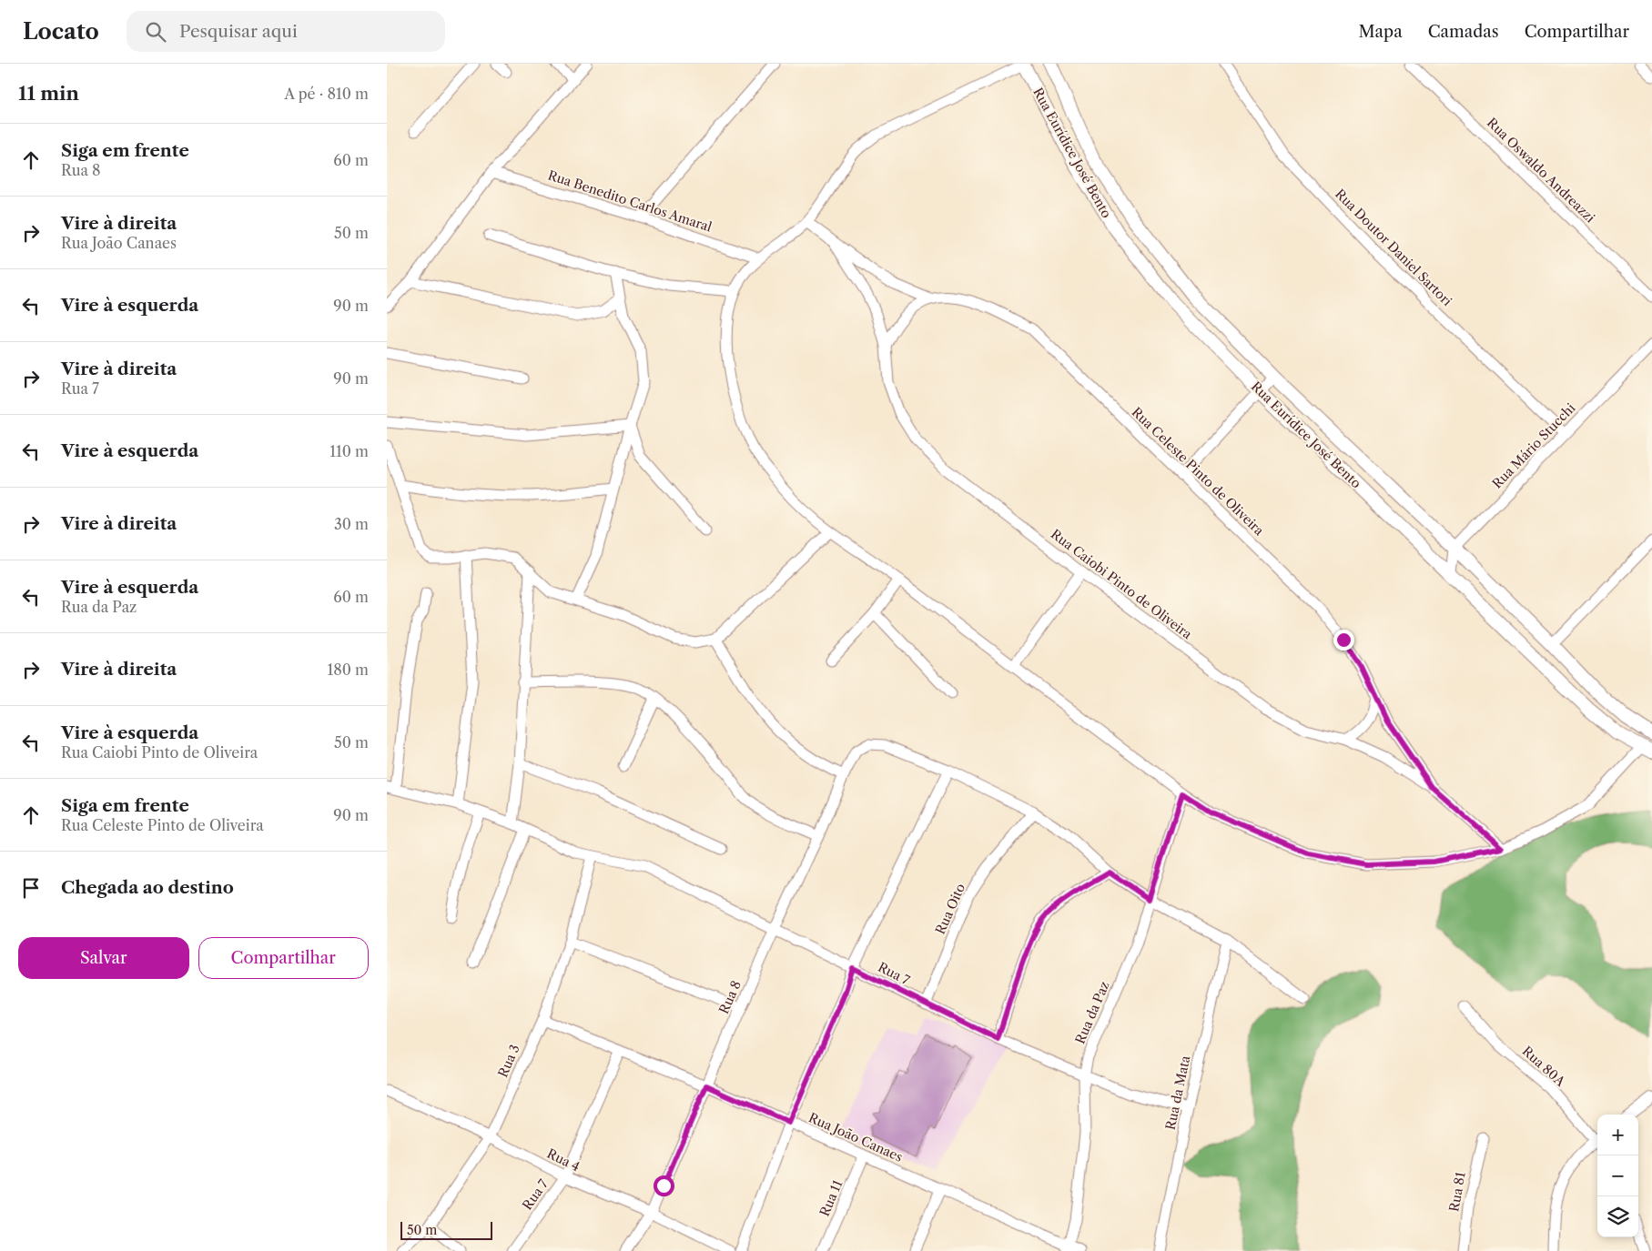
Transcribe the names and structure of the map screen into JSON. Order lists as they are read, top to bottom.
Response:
{
  "streets": {
    "street": [
      "Rua Eurídice José Bento",
      "Rua Oswaldo Andreazzi",
      "Rua Benedito Carlos Amaral",
      "Rua Doutor Daniel Sartori",
      "Rua Mário Stucchi",
      "Rua Celeste Pinto de Oliveira",
      "Rua Caiobi Pinto de Oliveira",
      "Rua Oito",
      "Rua 7",
      "Rua 8",
      "Rua da Paz",
      "Rua 3",
      "Rua 80A",
      "Rua da Mata",
      "Rua João Canaes",
      "Rua 4",
      "Rua 81",
      "Rua 11"
    ]
  },
  "crossings": [
    ["Rua Eurídice José Bento", "Rua Mário Stucchi"],
    ["Rua Doutor Daniel Sartori", "Rua Mário Stucchi"],
    ["Rua Celeste Pinto de Oliveira", "Rua Caiobi Pinto de Oliveira"],
    ["Rua Oito", "Rua 7"],
    ["Rua 7", "Rua 8"],
    ["Rua 7", "Rua da Paz"],
    ["Rua 7", "Rua 3"],
    ["Rua 7", "Rua da Mata"],
    ["Rua 7", "Rua João Canaes"],
    ["Rua 7", "Rua 4"],
    ["Rua 8", "Rua João Canaes"],
    ["Rua 8", "Rua 4"],
    ["Rua da Paz", "Rua João Canaes"],
    ["Rua 3", "Rua João Canaes"],
    ["Rua 3", "Rua 4"],
    ["Rua João Canaes", "Rua 11"]
  ],
  "scale_bar": "50 m",
  "page": {
    "header": "Locato",
    "search": "Pesquisar aqui",
    "nav": ["Mapa", "Camadas", "Compartilhar"],
    "heading": ["11 min", "A pé · 810 m"],
    "list": [
      ["Siga em frente", "Rua 8", "60 m"],
      ["Vire à direita", "Rua João Canaes", "50 m"],
      ["Vire à esquerda", "90 m"],
      ["Vire à direita", "Rua 7", "90 m"],
      ["Vire à esquerda", "110 m"],
      ["Vire à direita", "30 m"],
      ["Vire à esquerda", "Rua da Paz", "60 m"],
      ["Vire à direita", "180 m"],
      ["Vire à esquerda", "Rua Caiobi Pinto de Oliveira", "50 m"],
      ["Siga em frente", "Rua Celeste Pinto de Oliveira", "90 m"],
      "Chegada ao destino"
    ],
    "buttons": ["Salvar", "Compartilhar"],
    "map_buttons": ["+", "−"],
    "scale": "50 m"
  }
}
